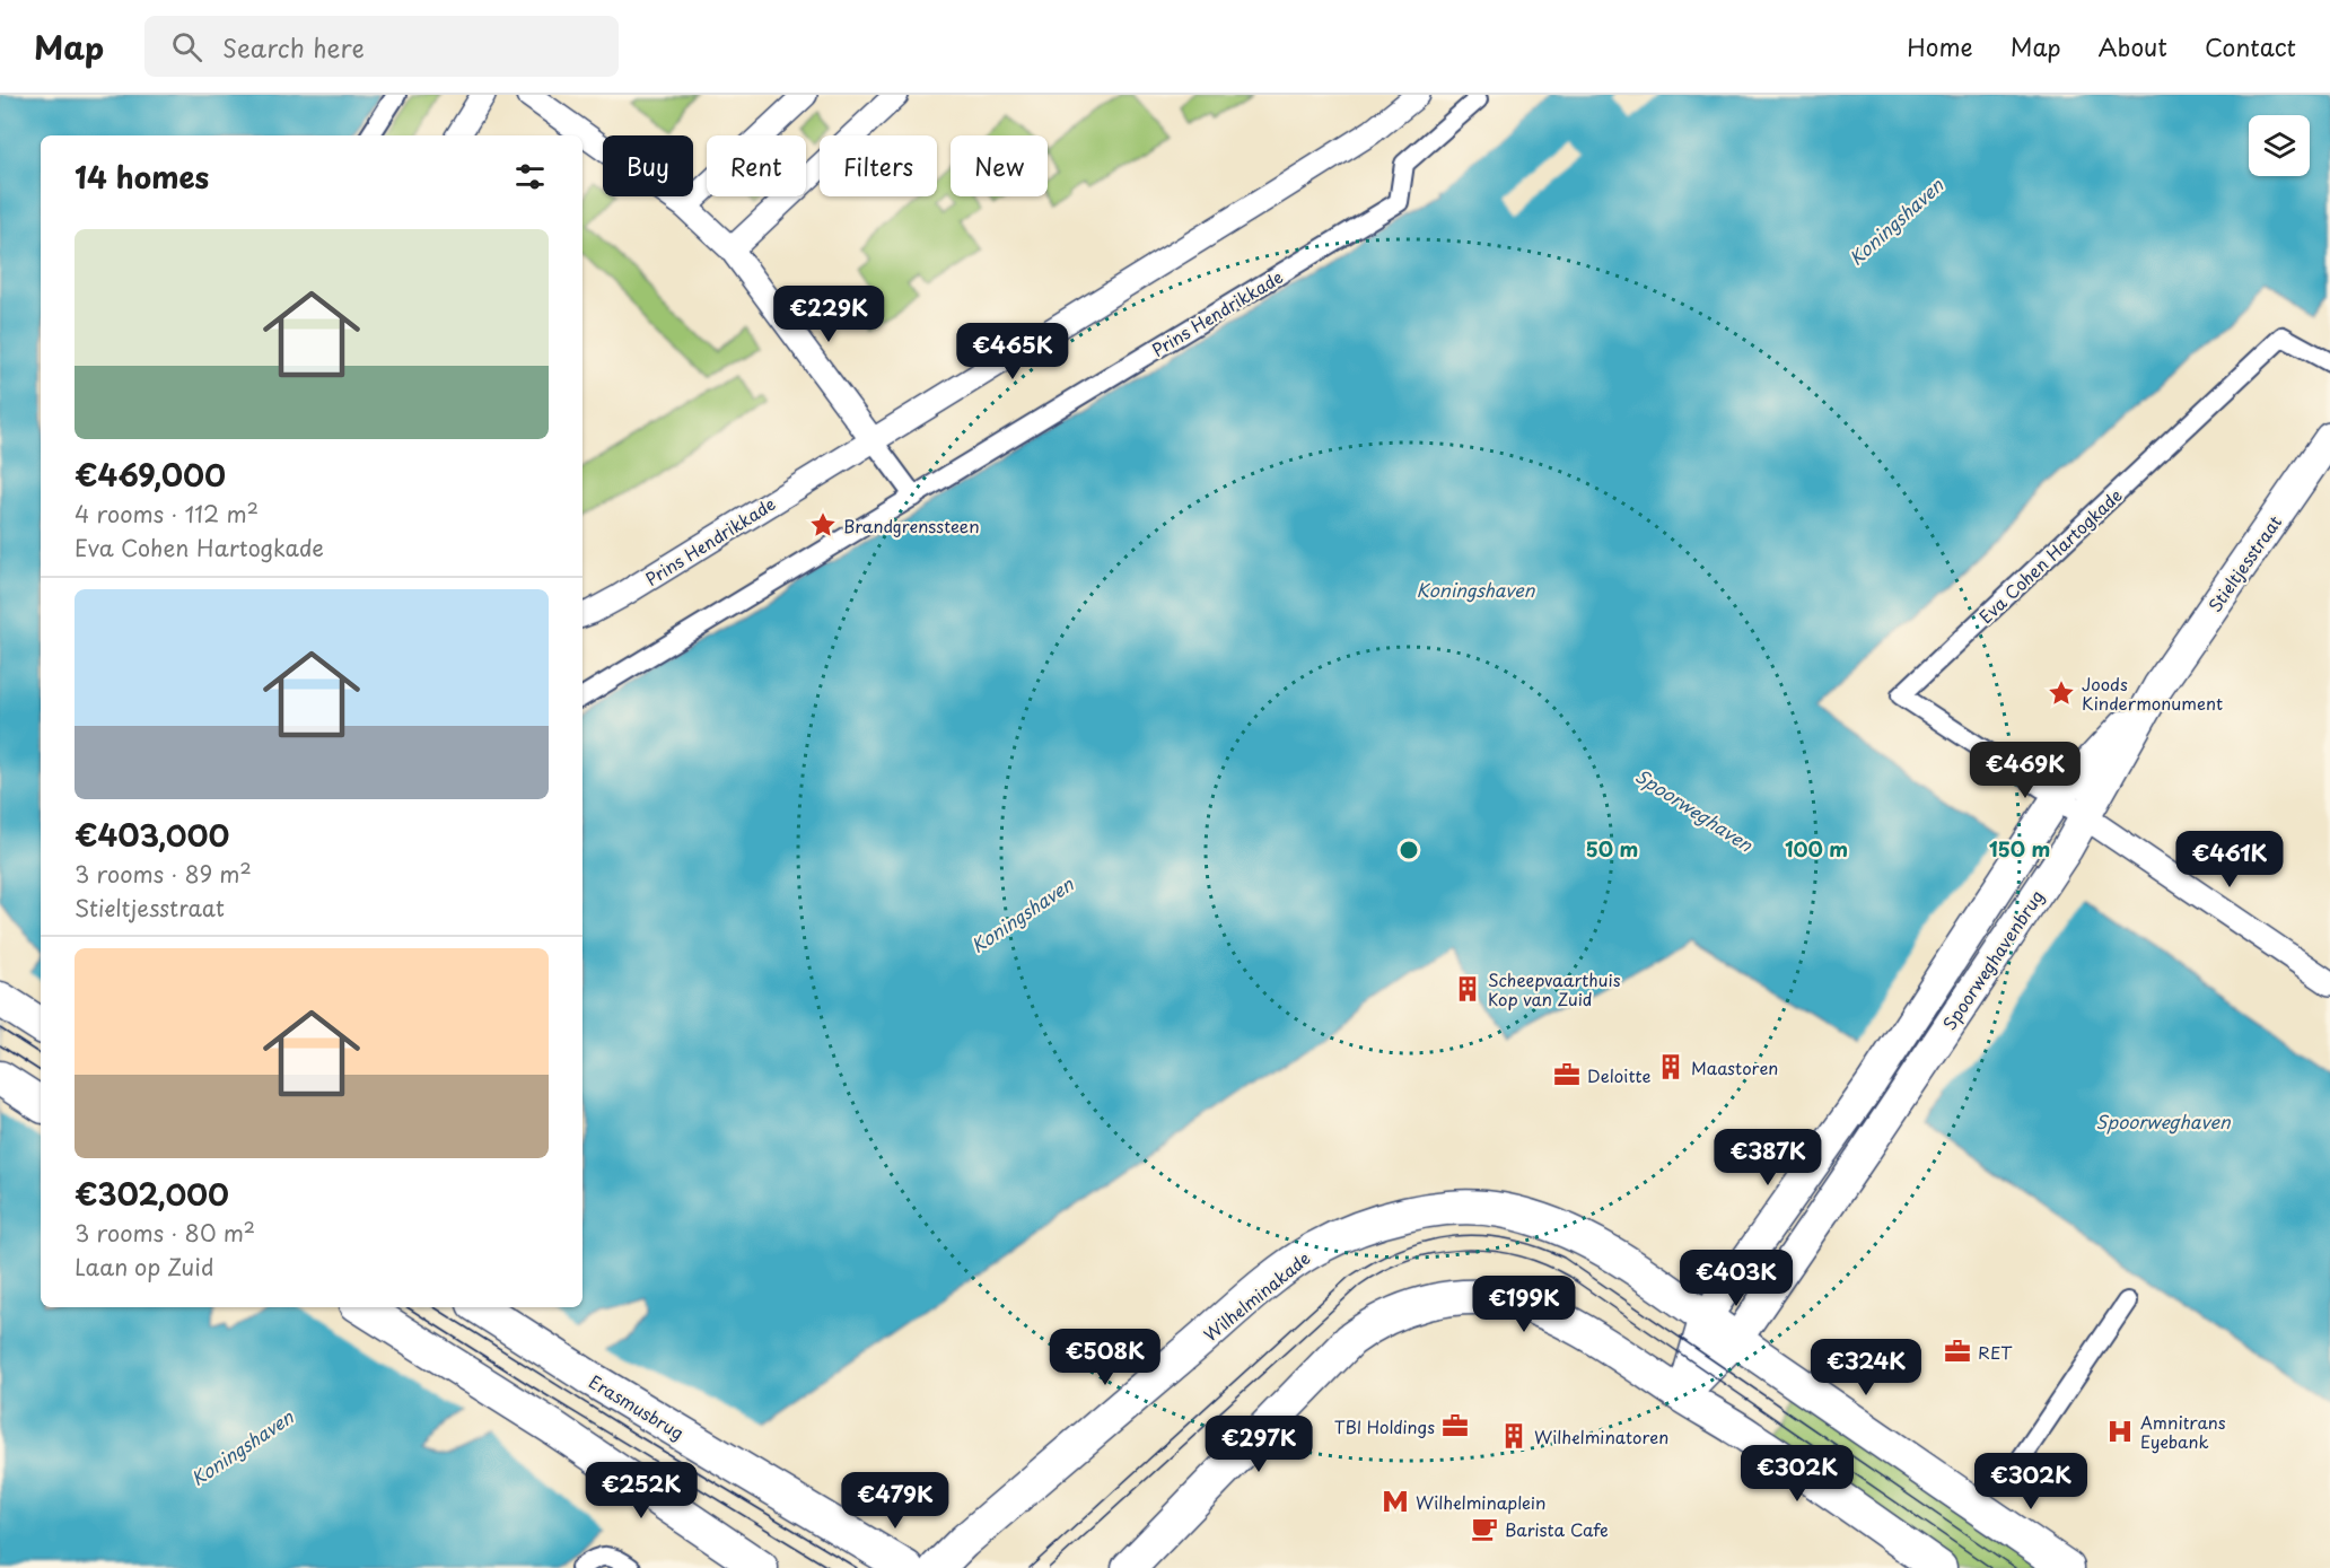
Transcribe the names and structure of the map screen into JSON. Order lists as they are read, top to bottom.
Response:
{
  "streets": {
    "main road": ["Wilhelminakade", "Erasmusbrug"],
    "street": [
      "Prins Hendrikkade",
      "Eva Cohen Hartogkade",
      "Stieltjesstraat",
      "Spoorweghavenbrug"
    ]
  },
  "crossings": [
    ["Eva Cohen Hartogkade", "Stieltjesstraat"],
    ["Eva Cohen Hartogkade", "Spoorweghavenbrug"],
    ["Stieltjesstraat", "Spoorweghavenbrug"],
    ["Spoorweghavenbrug", "Wilhelminakade"]
  ],
  "water": ["Koningshaven", "Spoorweghaven"],
  "places": {
    "place": ["Brandgrenssteen", "Joods Kindermonument"],
    "building": ["Scheepvaarthuis Kop van Zuid", "Maastoren", "Wilhelminatoren"],
    "office": ["Deloitte", "RET", "TBI Holdings"],
    "hospital": ["Amnitrans Eyebank"],
    "metro station": ["Wilhelminaplein"],
    "cafe": ["Barista Cafe"]
  },
  "page": {
    "header": "Map",
    "search": "Search here",
    "nav": [
      "Home",
      "Map",
      "About",
      "Contact"
    ],
    "chip": [
      "Buy",
      "Rent",
      "Filters",
      "New"
    ],
    "heading": "14 homes",
    "list": [
      {
        "name": "€469,000",
        "note": "4 rooms · 112 m² · Eva Cohen Hartogkade"
      },
      {
        "name": "€403,000",
        "note": "3 rooms · 89 m² · Stieltjesstraat"
      },
      {
        "name": "€302,000",
        "note": "3 rooms · 80 m² · Laan op Zuid"
      }
    ],
    "price": [
      "€229K",
      "€465K",
      "€469K",
      "€461K",
      "€387K",
      "€403K",
      "€199K",
      "€508K",
      "€324K",
      "€297K",
      "€302K",
      "€302K",
      "€252K",
      "€479K"
    ]
  },
  "rings": ["50 m", "100 m", "150 m"]
}
